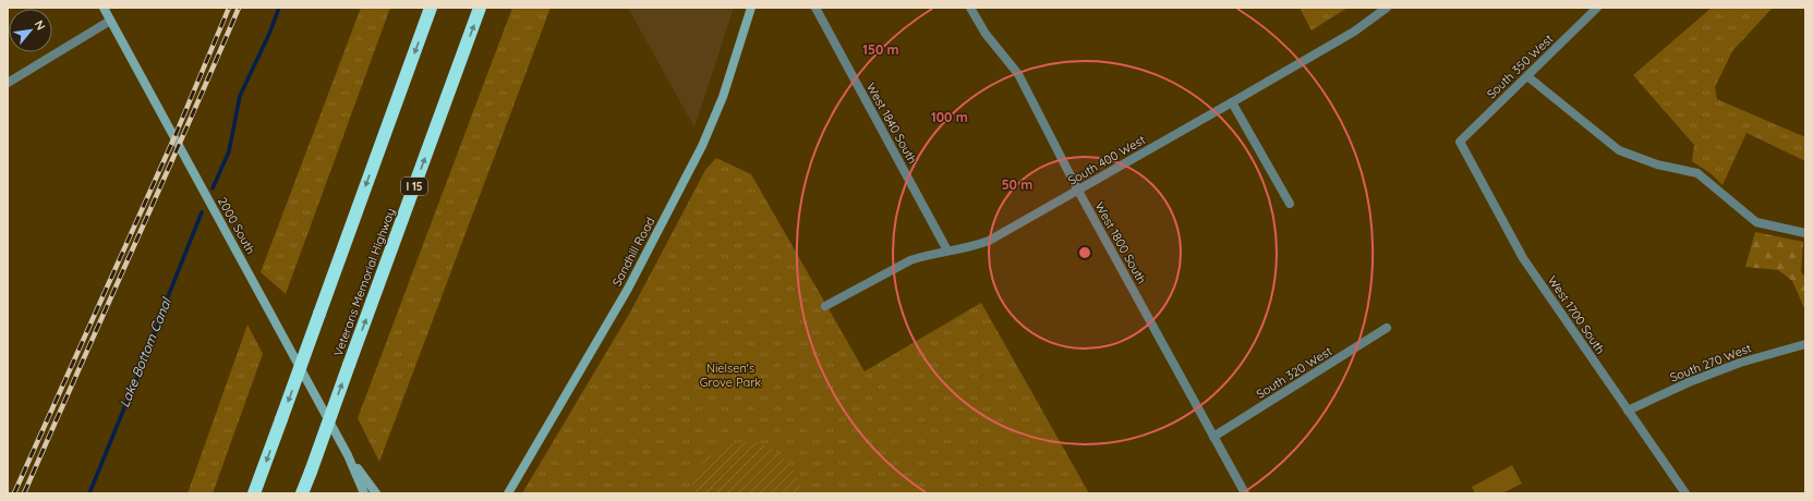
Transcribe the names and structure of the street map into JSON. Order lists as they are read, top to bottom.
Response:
{
  "streets": {
    "highway": ["I 15", "Veterans Memorial Highway"],
    "street": [
      "South 350 West",
      "West 1840 South",
      "South 400 West",
      "2000 South",
      "West 1800 South",
      "Sandhill Road",
      "West 1700 South",
      "South 270 West",
      "South 320 West"
    ]
  },
  "crossings": [
    ["South 350 West", "West 1700 South"],
    ["West 1840 South", "South 400 West"],
    ["South 400 West", "West 1800 South"],
    ["West 1800 South", "South 320 West"],
    ["West 1700 South", "South 270 West"]
  ],
  "water": ["Lake Bottom Canal"],
  "parks": ["Nielsen's Grove Park"],
  "north": "top right",
  "rings": ["150 m", "100 m", "50 m"]
}
